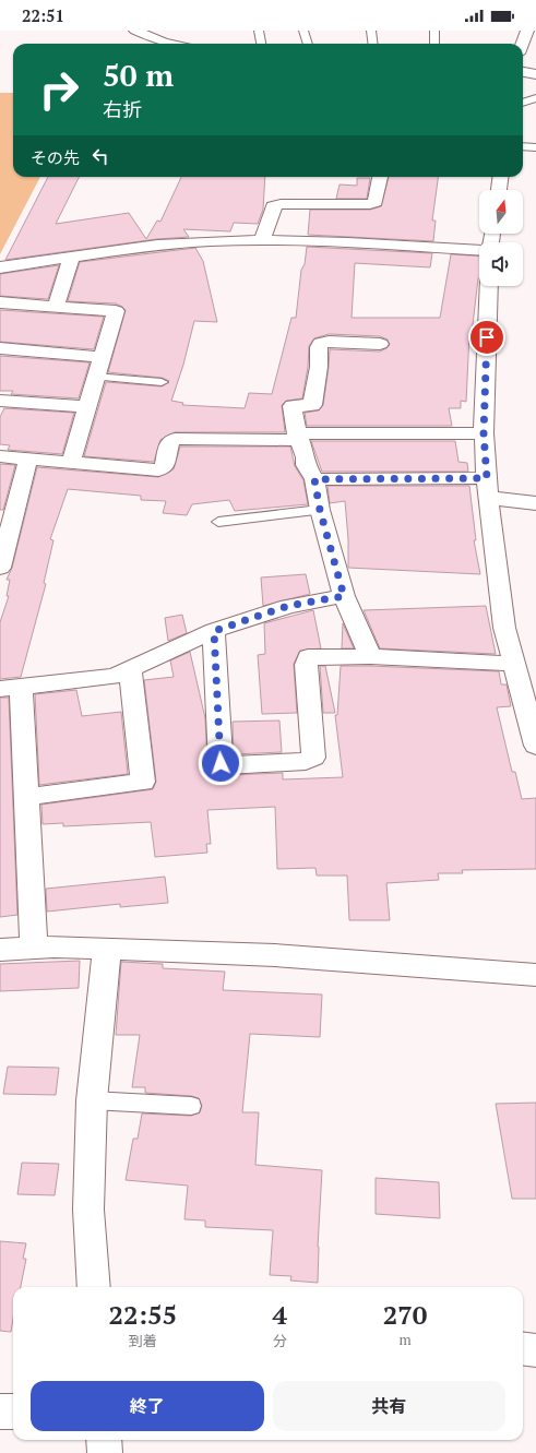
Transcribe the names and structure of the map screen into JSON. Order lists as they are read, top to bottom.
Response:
{
  "north": "top",
  "page": {
    "status": "22:51",
    "turn": ["50 m", "右折"],
    "then": "その先",
    "eta": [
      "22:55",
      "到着",
      "4",
      "分",
      "270",
      "m"
    ],
    "buttons": ["終了", "共有"]
  }
}
